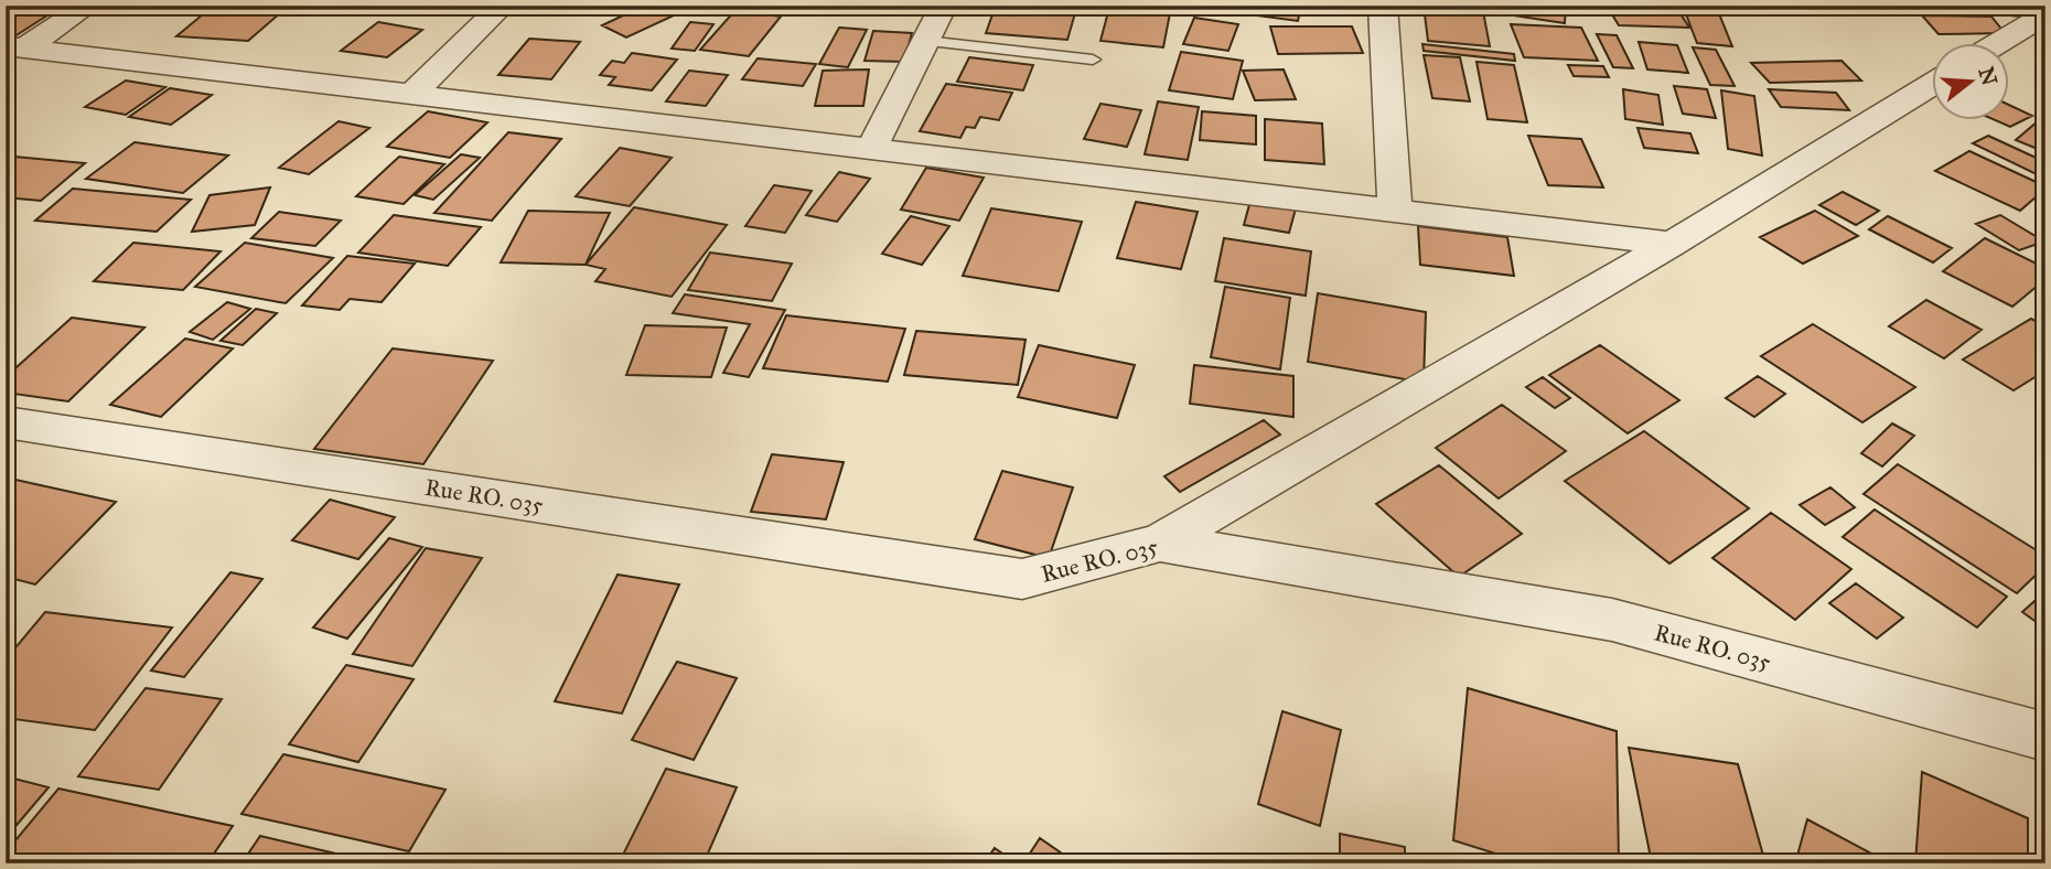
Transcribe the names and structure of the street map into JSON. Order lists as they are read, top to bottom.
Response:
{
  "streets": {
    "street": ["Rue RO. 035"]
  },
  "north": "right"
}
